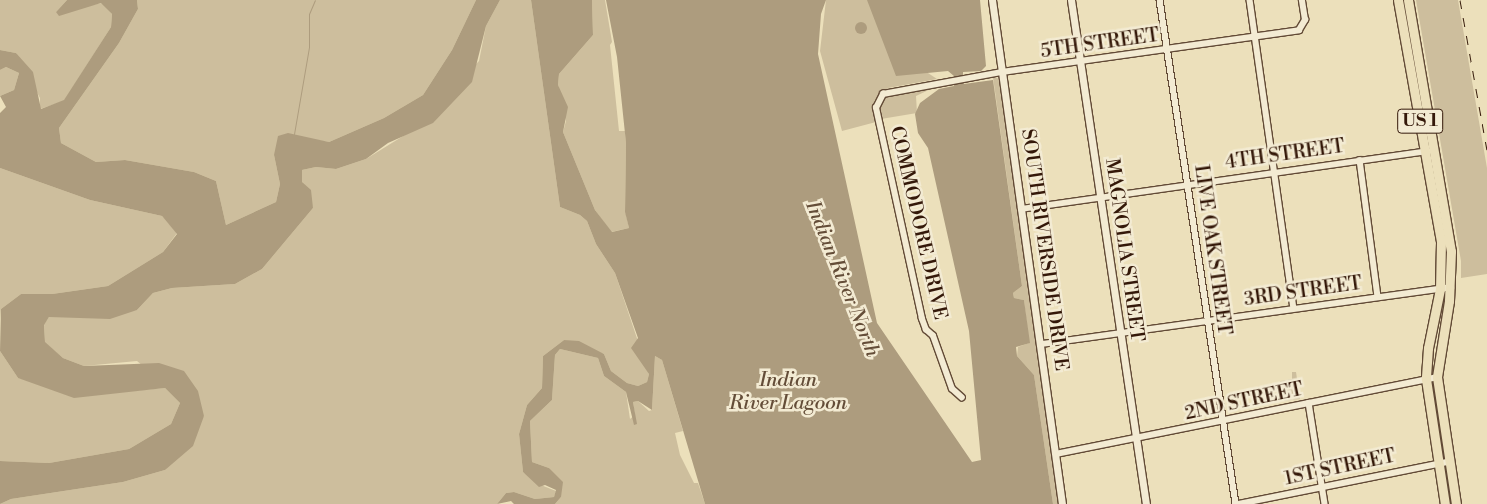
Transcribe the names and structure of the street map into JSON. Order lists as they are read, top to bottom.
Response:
{
  "streets": {
    "main road": ["US 1"],
    "street": [
      "5TH STREET",
      "4TH STREET",
      "COMMODORE DRIVE",
      "SOUTH RIVERSIDE DRIVE",
      "MAGNOLIA STREET",
      "LIVE OAK STREET",
      "3RD STREET",
      "2ND STREET",
      "1ST STREET"
    ]
  },
  "crossings": [
    ["5TH STREET", "COMMODORE DRIVE"],
    ["5TH STREET", "SOUTH RIVERSIDE DRIVE"],
    ["5TH STREET", "MAGNOLIA STREET"],
    ["5TH STREET", "LIVE OAK STREET"],
    ["US 1", "4TH STREET"],
    ["US 1", "3RD STREET"],
    ["US 1", "2ND STREET"],
    ["US 1", "1ST STREET"],
    ["4TH STREET", "SOUTH RIVERSIDE DRIVE"],
    ["4TH STREET", "MAGNOLIA STREET"],
    ["4TH STREET", "LIVE OAK STREET"],
    ["SOUTH RIVERSIDE DRIVE", "3RD STREET"],
    ["SOUTH RIVERSIDE DRIVE", "2ND STREET"],
    ["MAGNOLIA STREET", "3RD STREET"],
    ["MAGNOLIA STREET", "2ND STREET"],
    ["LIVE OAK STREET", "3RD STREET"],
    ["LIVE OAK STREET", "2ND STREET"],
    ["LIVE OAK STREET", "1ST STREET"]
  ],
  "water": ["Indian River North", "Indian River Lagoon"]
}
